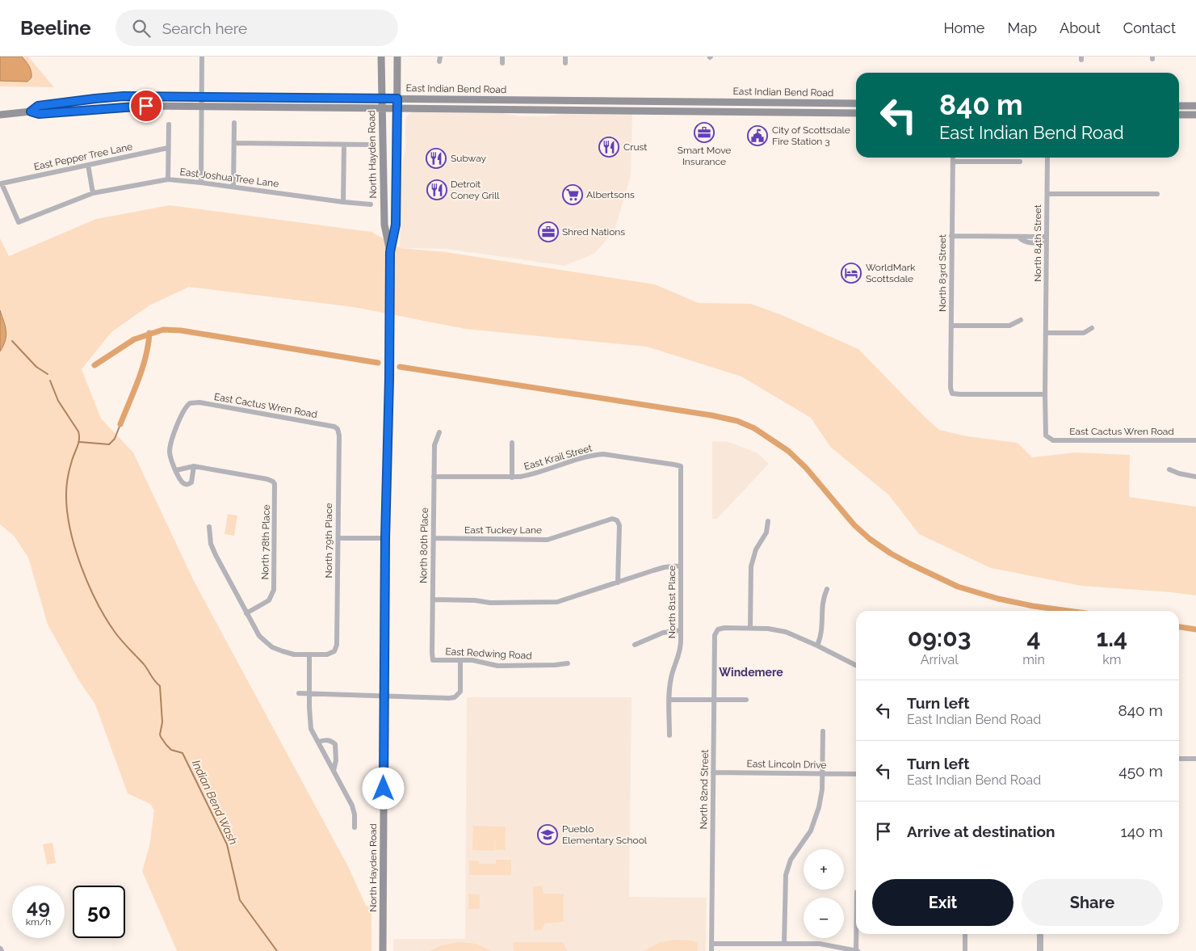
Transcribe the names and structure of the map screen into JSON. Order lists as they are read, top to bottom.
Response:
{
  "streets": {
    "main road": ["East Indian Bend Road", "North Hayden Road"],
    "street": [
      "East Pepper Tree Lane",
      "East Joshua Tree Lane",
      "North 84th Street",
      "North 83rd Street",
      "East Cactus Wren Road",
      "East Krail Street",
      "East Tuckey Lane",
      "North 79th Place",
      "North 78th Place",
      "North 80th Place",
      "North 81st Place",
      "East Redwing Road",
      "East Lincoln Drive",
      "North 82nd Street"
    ]
  },
  "crossings": [
    ["East Indian Bend Road", "North Hayden Road"],
    ["East Pepper Tree Lane", "East Joshua Tree Lane"],
    ["North 84th Street", "North 83rd Street"],
    ["North 84th Street", "East Cactus Wren Road"],
    ["East Cactus Wren Road", "North 79th Place"],
    ["East Krail Street", "North 80th Place"],
    ["East Krail Street", "North 81st Place"],
    ["East Tuckey Lane", "North 80th Place"],
    ["North 80th Place", "East Redwing Road"],
    ["East Lincoln Drive", "North 82nd Street"]
  ],
  "districts": ["Windemere"],
  "water": ["Indian Bend Wash"],
  "places": {
    "office": ["Smart Move Insurance", "Shred Nations"],
    "public building": ["City of Scottsdale Fire Station 3"],
    "restaurant": ["Crust", "Subway", "Detroit Coney Grill"],
    "supermarket": ["Albertsons"],
    "hotel": ["WorldMark Scottsdale"],
    "school or university": ["Pueblo Elementary School"]
  },
  "page": {
    "header": "Beeline",
    "search": "Search here",
    "nav": [
      "Home",
      "Map",
      "About",
      "Contact"
    ],
    "turn": ["840 m", "East Indian Bend Road"],
    "eta": [
      "09:03",
      "Arrival",
      "4",
      "min",
      "1.4",
      "km"
    ],
    "list": [
      {
        "name": "Turn left",
        "note": "East Indian Bend Road",
        "value": "840 m"
      },
      {
        "name": "Turn left",
        "note": "East Indian Bend Road",
        "value": "450 m"
      },
      {
        "name": "Arrive at destination",
        "value": "140 m"
      }
    ],
    "map_buttons": ["+", "−"],
    "buttons": ["Exit", "Share"],
    "speed": "49 km/h",
    "limit": "50"
  }
}
